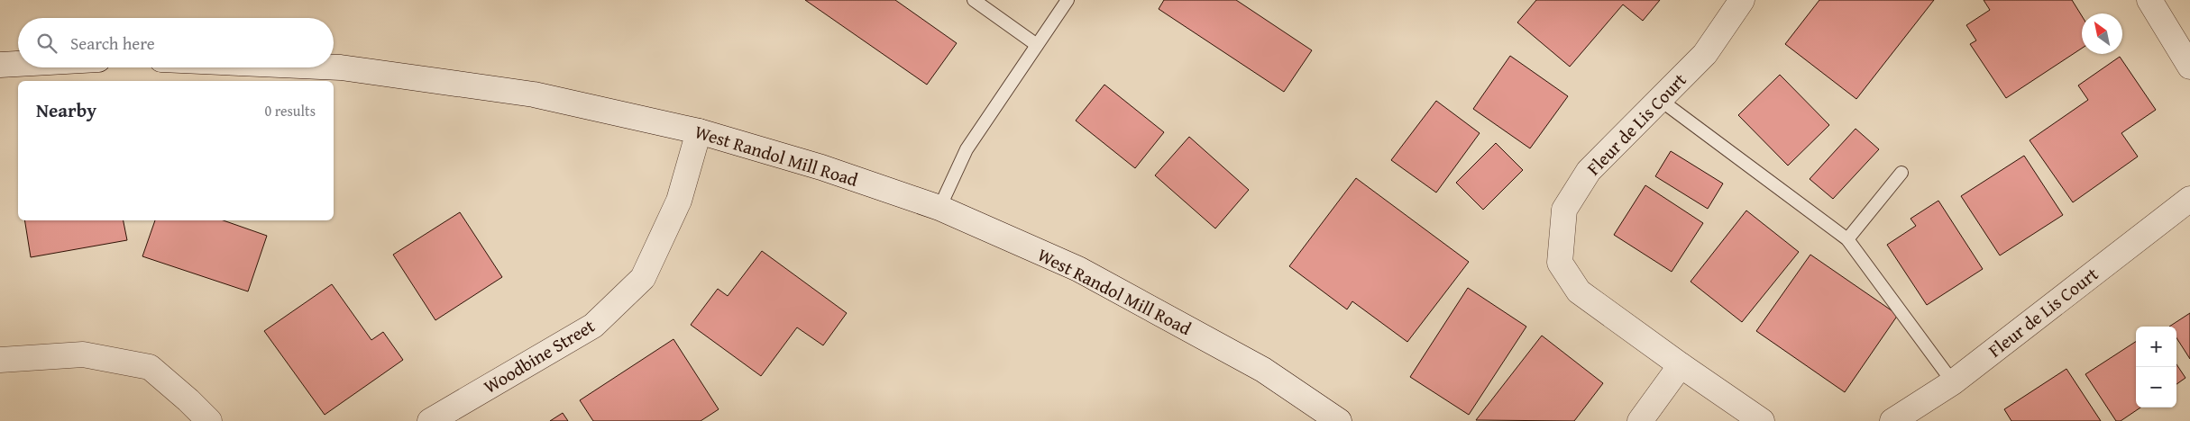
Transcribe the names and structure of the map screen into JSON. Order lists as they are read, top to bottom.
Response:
{
  "streets": {
    "street": ["Fleur de Lis Court", "West Randol Mill Road", "Woodbine Street"]
  },
  "crossings": [
    ["West Randol Mill Road", "Woodbine Street"]
  ],
  "north": "top left",
  "page": {
    "search": "Search here",
    "heading": ["Nearby", "0 results"],
    "map_buttons": ["+", "−"]
  }
}
